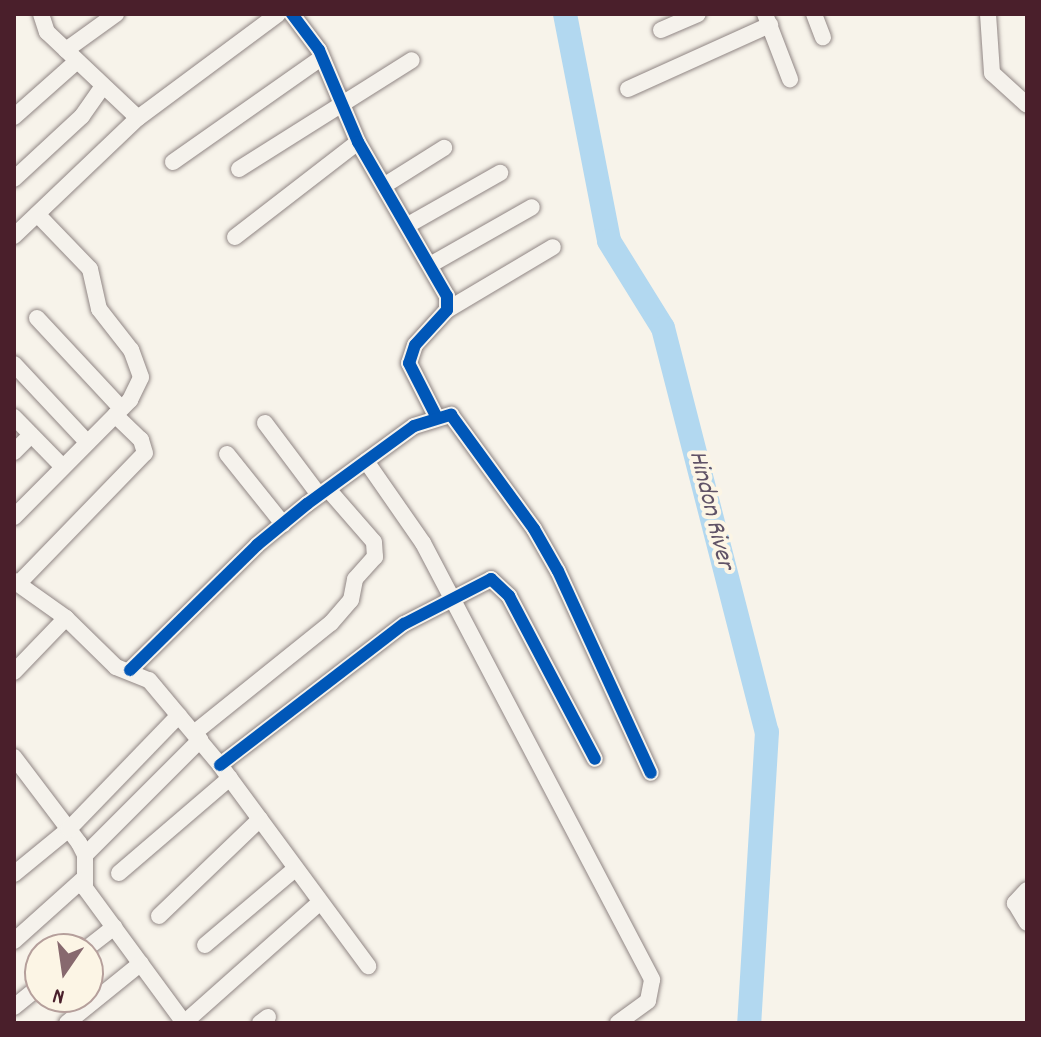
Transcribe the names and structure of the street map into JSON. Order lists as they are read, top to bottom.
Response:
{
  "water": ["Hindon River"],
  "north": "bottom"
}
